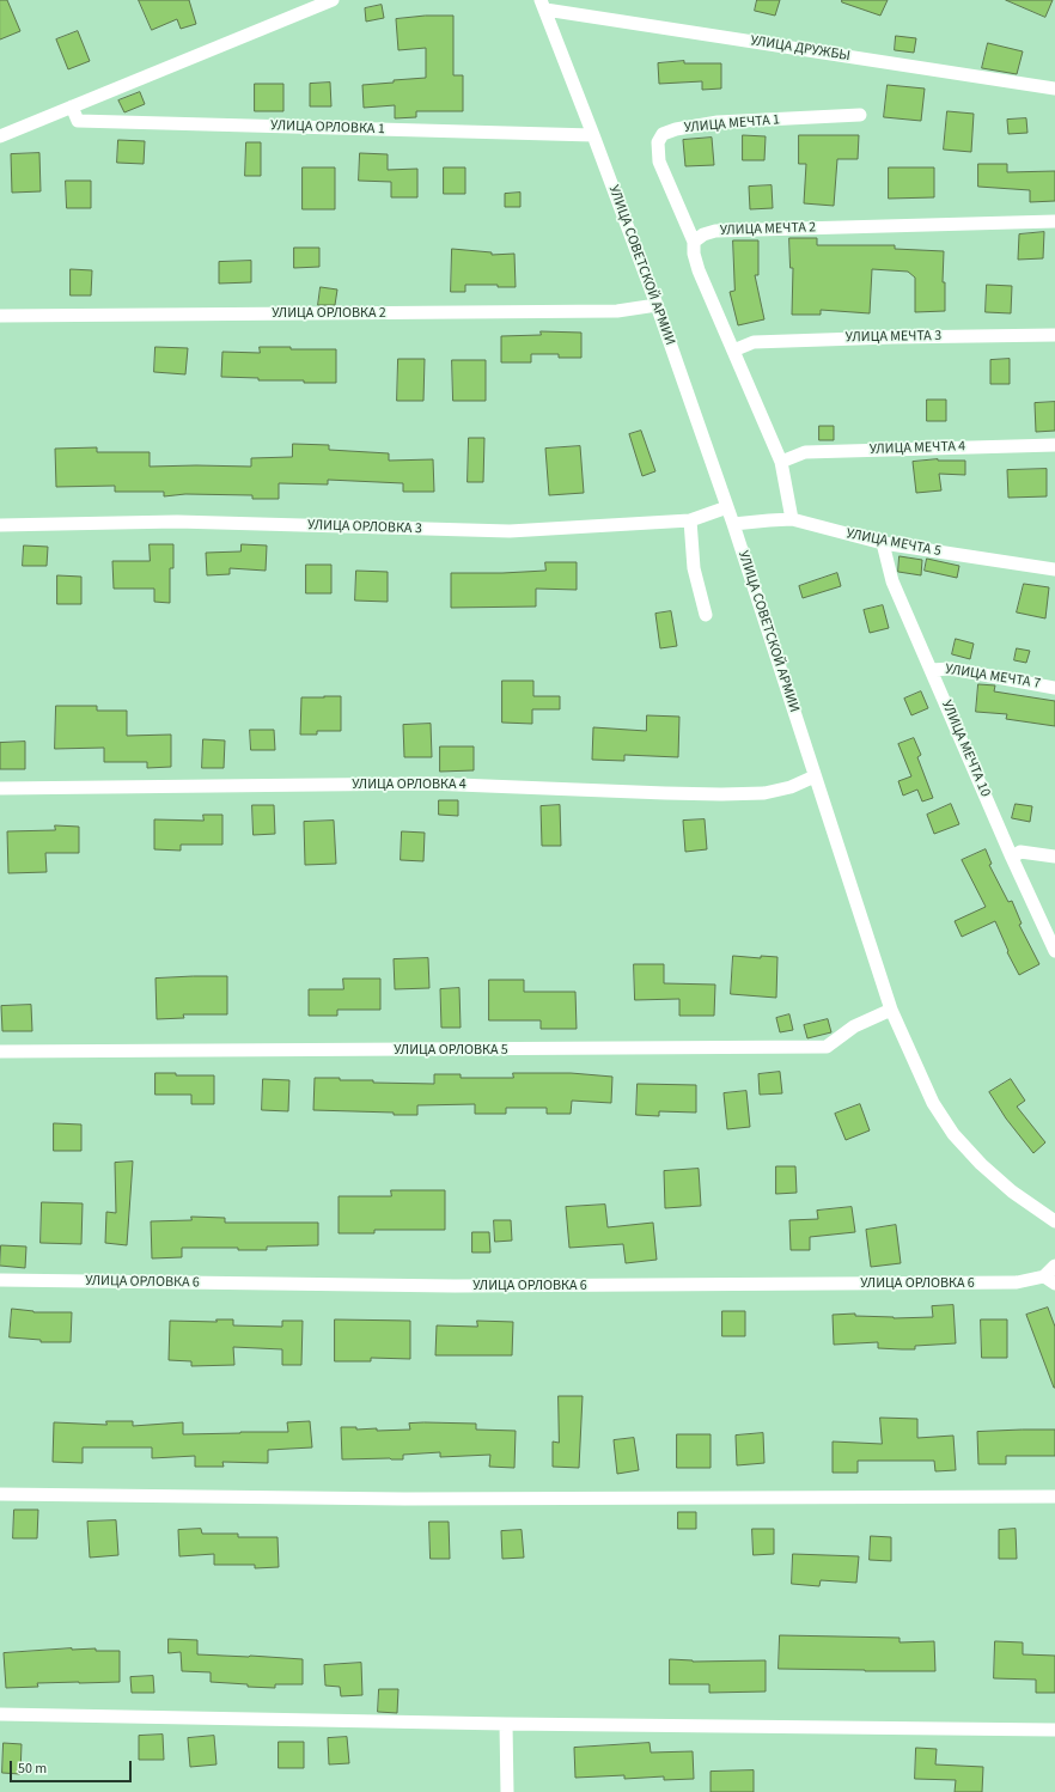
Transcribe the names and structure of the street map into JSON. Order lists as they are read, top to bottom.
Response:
{
  "streets": {
    "street": [
      "УЛИЦА ДРУЖБЫ",
      "УЛИЦА МЕЧТА 1",
      "УЛИЦА ОРЛОВКА 1",
      "УЛИЦА МЕЧТА 2",
      "УЛИЦА СОВЕТСКОЙ АРМИИ",
      "УЛИЦА ОРЛОВКА 2",
      "УЛИЦА МЕЧТА 3",
      "УЛИЦА МЕЧТА 4",
      "УЛИЦА ОРЛОВКА 3",
      "УЛИЦА МЕЧТА 5",
      "УЛИЦА МЕЧТА 7",
      "УЛИЦА МЕЧТА 10",
      "УЛИЦА ОРЛОВКА 4",
      "УЛИЦА ОРЛОВКА 5",
      "УЛИЦА ОРЛОВКА 6"
    ]
  },
  "crossings": [
    ["УЛИЦА ДРУЖБЫ", "УЛИЦА СОВЕТСКОЙ АРМИИ"],
    ["УЛИЦА МЕЧТА 1", "УЛИЦА МЕЧТА 2"],
    ["УЛИЦА ОРЛОВКА 1", "УЛИЦА СОВЕТСКОЙ АРМИИ"],
    ["УЛИЦА СОВЕТСКОЙ АРМИИ", "УЛИЦА ОРЛОВКА 2"],
    ["УЛИЦА СОВЕТСКОЙ АРМИИ", "УЛИЦА ОРЛОВКА 3"],
    ["УЛИЦА СОВЕТСКОЙ АРМИИ", "УЛИЦА МЕЧТА 5"],
    ["УЛИЦА СОВЕТСКОЙ АРМИИ", "УЛИЦА ОРЛОВКА 4"],
    ["УЛИЦА СОВЕТСКОЙ АРМИИ", "УЛИЦА ОРЛОВКА 5"],
    ["УЛИЦА МЕЧТА 5", "УЛИЦА МЕЧТА 10"],
    ["УЛИЦА МЕЧТА 7", "УЛИЦА МЕЧТА 10"]
  ],
  "scale_bar": "50 m"
}
